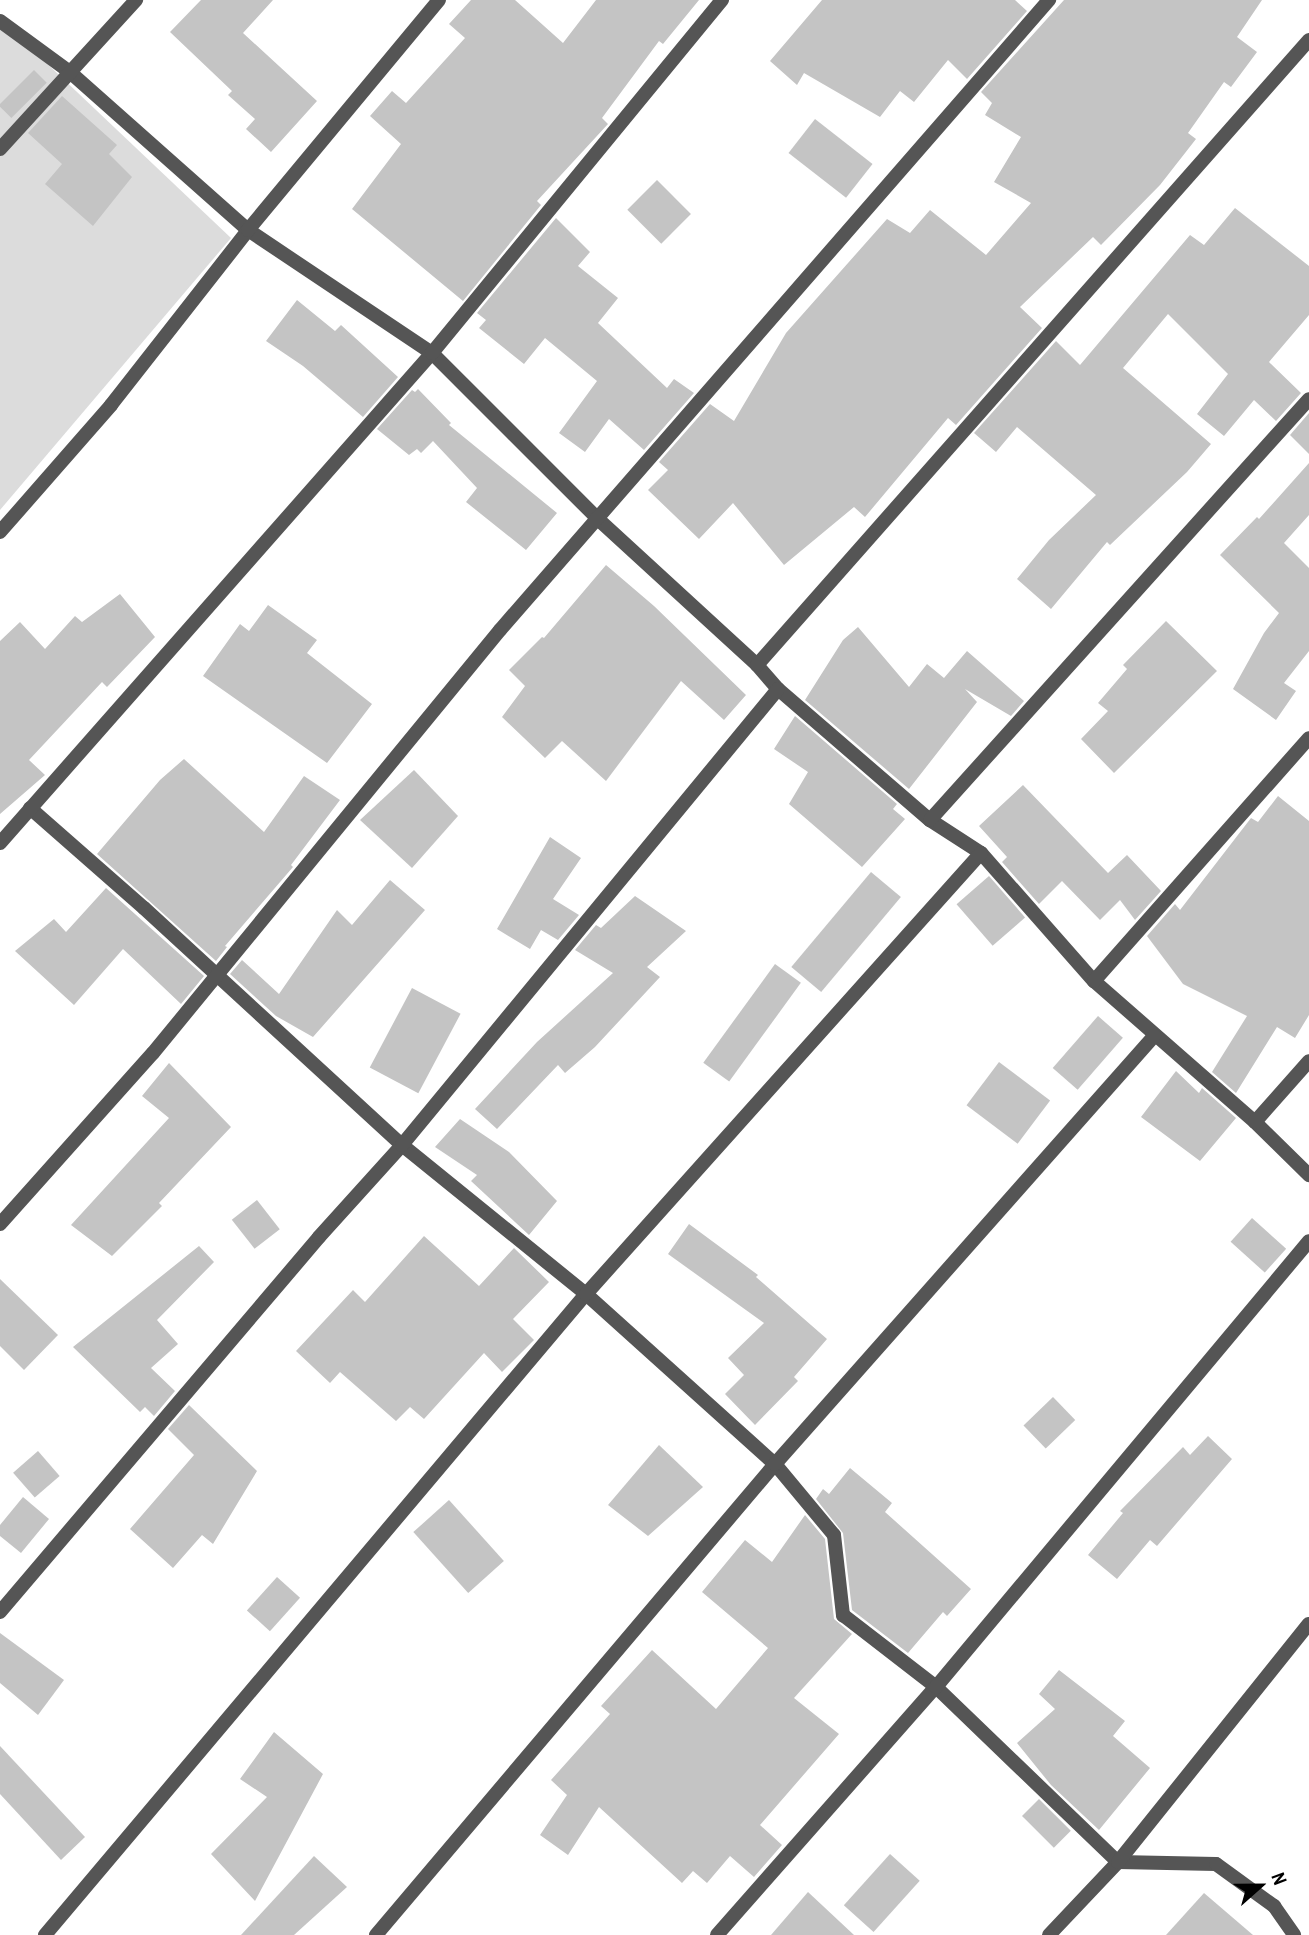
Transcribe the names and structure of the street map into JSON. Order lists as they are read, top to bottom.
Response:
{
  "north": "right"
}
